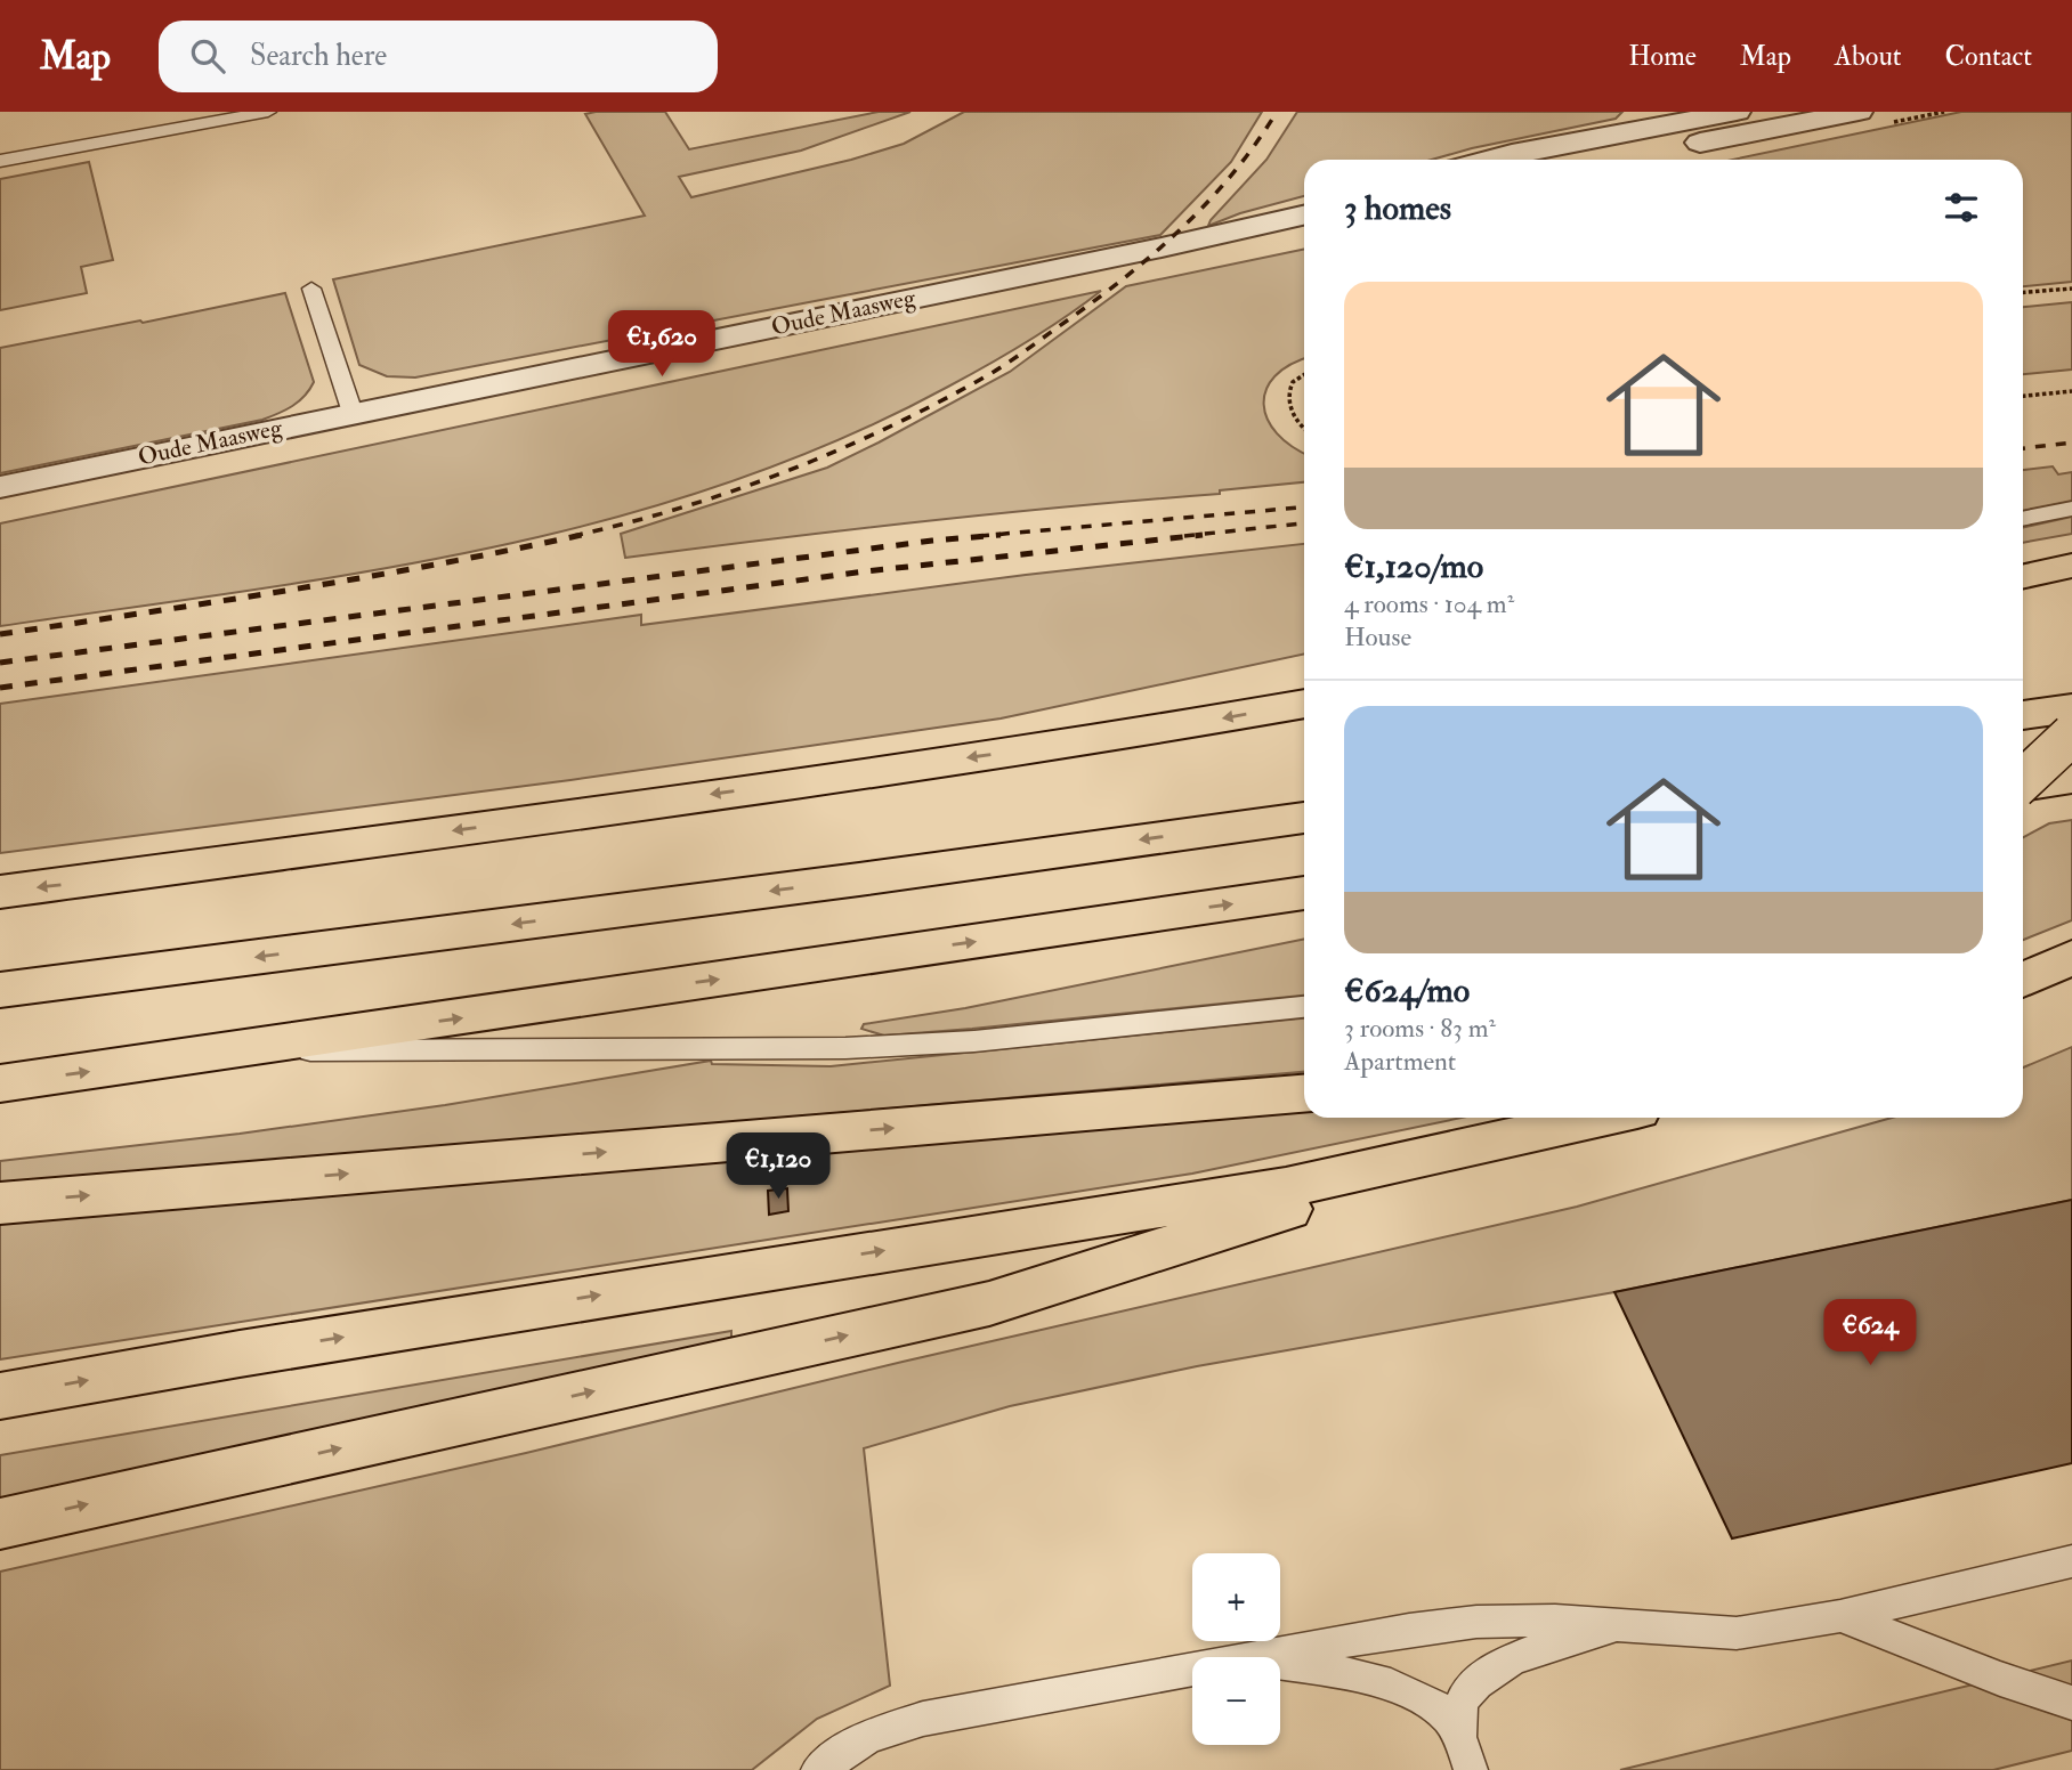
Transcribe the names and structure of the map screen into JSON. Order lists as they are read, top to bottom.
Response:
{
  "streets": {
    "street": ["Oude Maasweg"]
  },
  "page": {
    "header": "Map",
    "search": "Search here",
    "nav": [
      "Home",
      "Map",
      "About",
      "Contact"
    ],
    "heading": "3 homes",
    "list": [
      {
        "name": "€1,120/mo",
        "note": "4 rooms · 104 m² · House"
      },
      {
        "name": "€624/mo",
        "note": "3 rooms · 83 m² · Apartment"
      }
    ],
    "price": ["€1,620", "€1,120", "€624"],
    "map_buttons": ["+", "−"]
  }
}
